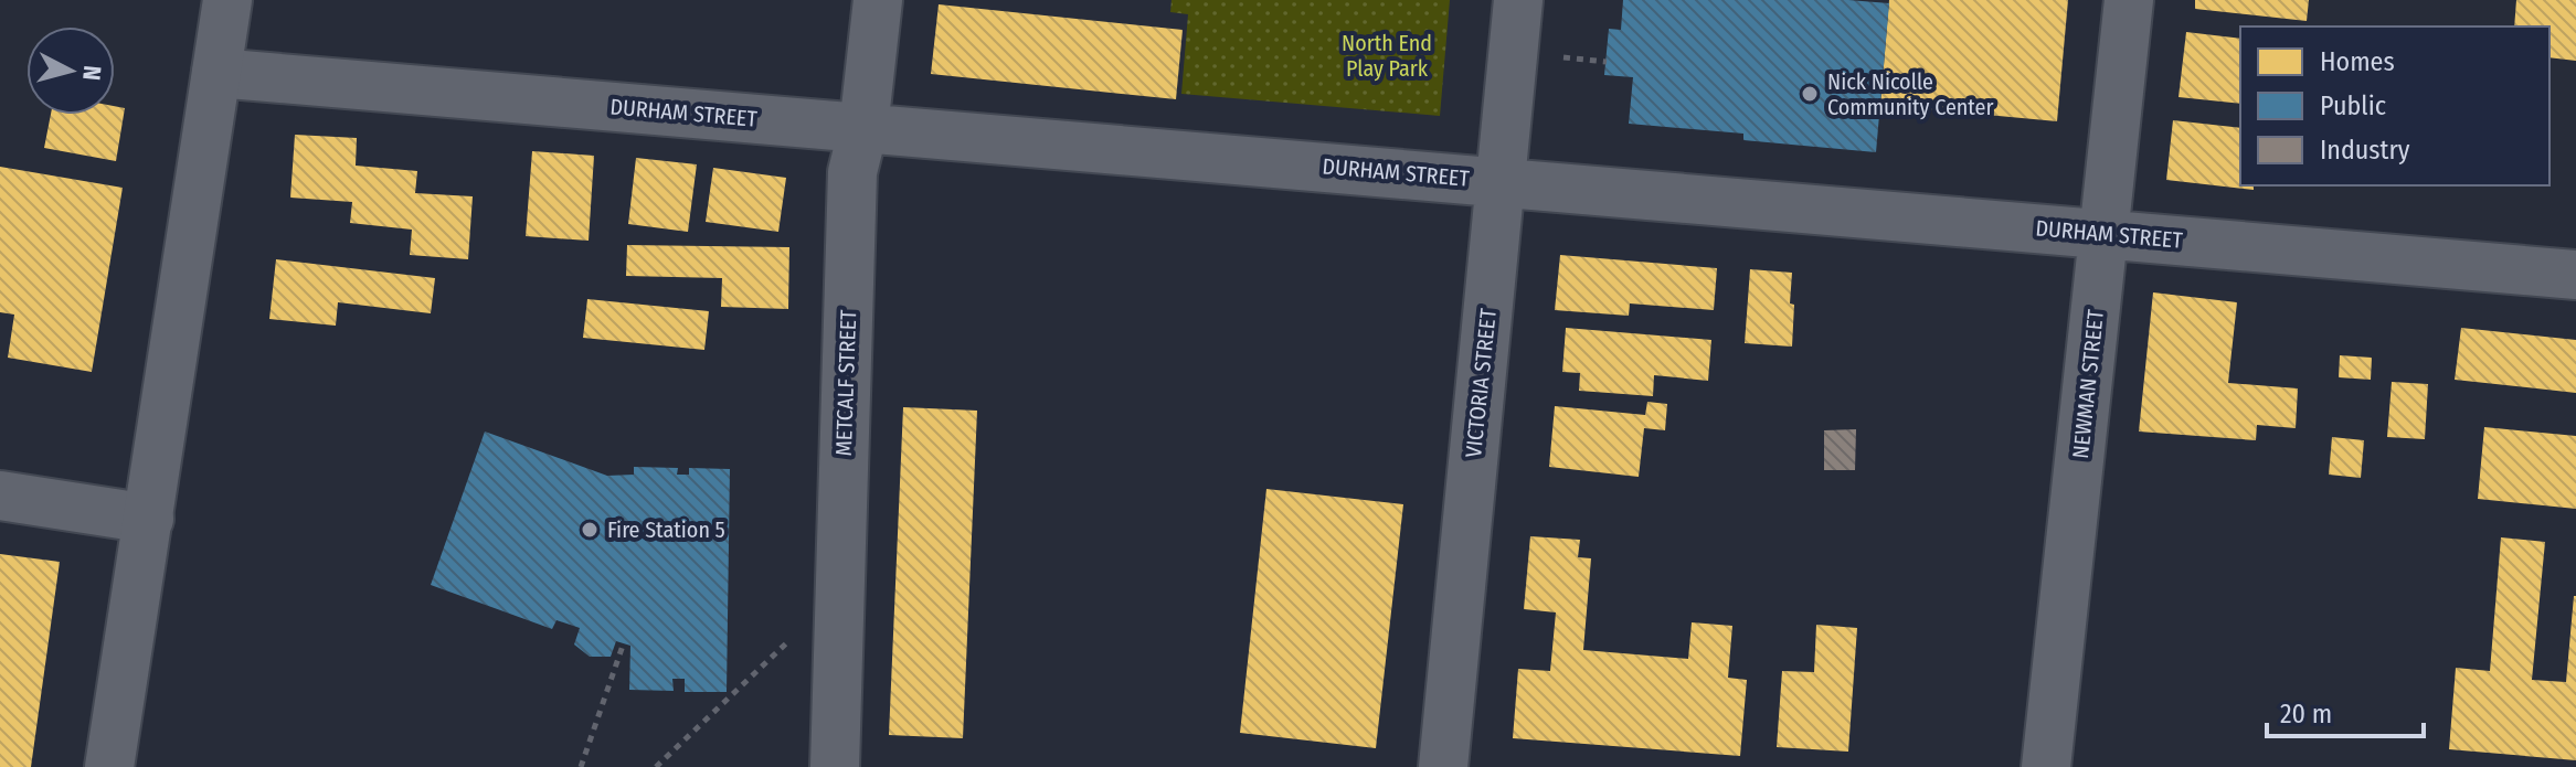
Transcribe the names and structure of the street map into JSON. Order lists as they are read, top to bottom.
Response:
{
  "streets": {
    "street": [
      "DURHAM STREET",
      "METCALF STREET",
      "VICTORIA STREET",
      "NEWMAN STREET"
    ]
  },
  "crossings": [
    ["DURHAM STREET", "METCALF STREET"],
    ["DURHAM STREET", "VICTORIA STREET"],
    ["DURHAM STREET", "NEWMAN STREET"]
  ],
  "parks": ["North End Play Park"],
  "places": ["Nick Nicolle Community Center", "Fire Station 5"],
  "legend": ["Homes", "Public", "Industry"],
  "scale_bar": "20 m",
  "north": "right"
}
